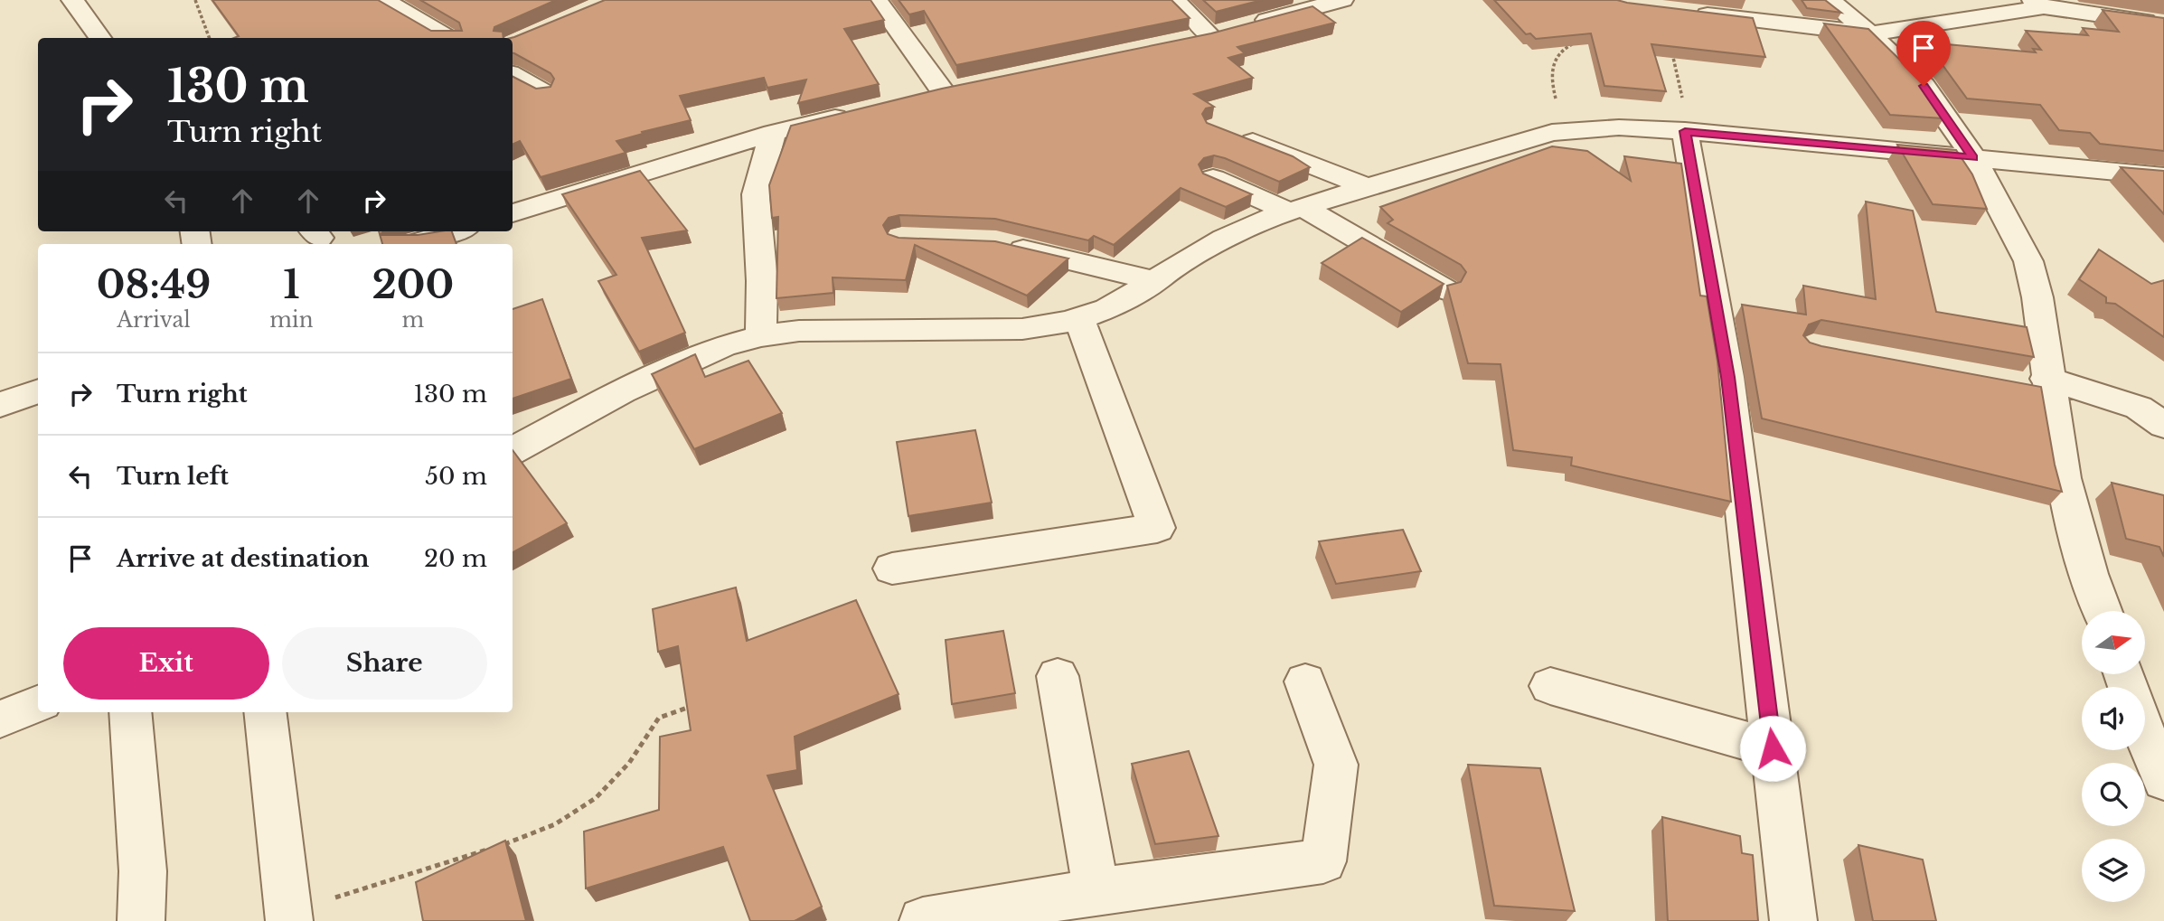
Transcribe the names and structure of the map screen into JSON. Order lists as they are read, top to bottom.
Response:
{
  "north": "right",
  "page": {
    "turn": ["130 m", "Turn right"],
    "eta": [
      "08:49",
      "Arrival",
      "1",
      "min",
      "200",
      "m"
    ],
    "list": [
      {
        "name": "Turn right",
        "value": "130 m"
      },
      {
        "name": "Turn left",
        "value": "50 m"
      },
      {
        "name": "Arrive at destination",
        "value": "20 m"
      }
    ],
    "buttons": ["Exit", "Share"]
  }
}
